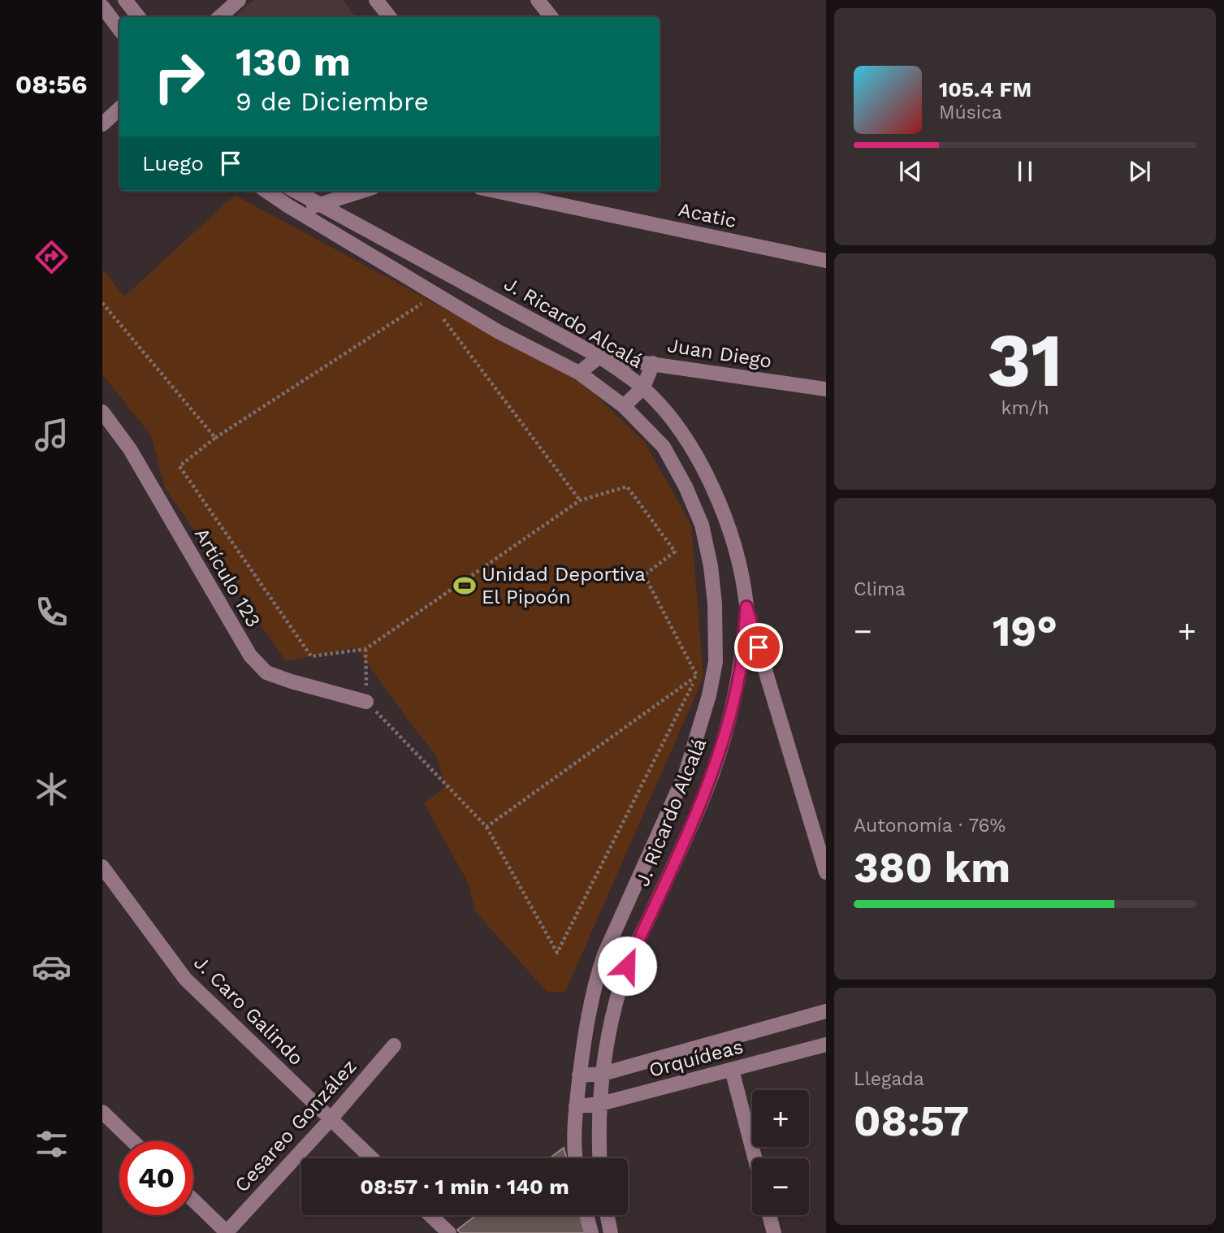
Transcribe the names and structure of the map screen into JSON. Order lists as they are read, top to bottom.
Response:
{
  "streets": {
    "street": [
      "Acatic",
      "J. Ricardo Alcalá",
      "Juan Diego",
      "Artículo 123",
      "J. Caro Galindo",
      "Orquídeas",
      "Cesareo González"
    ]
  },
  "crossings": [
    ["J. Ricardo Alcalá", "Juan Diego"],
    ["J. Ricardo Alcalá", "Orquídeas"],
    ["J. Caro Galindo", "Cesareo González"]
  ],
  "places": {
    "sports": ["Unidad Deportiva El Pipoón"]
  },
  "page": {
    "tabs": "08:56",
    "turn": ["130 m", "9 de Diciembre"],
    "song": ["105.4 FM", "Música"],
    "then": "Luego",
    "tile": [
      ["31", "km/h"],
      "Clima",
      ["Autonomía · 76%", "380 km"],
      ["Llegada", "08:57"]
    ],
    "heat": ["−", "19°", "+"],
    "map_buttons": ["+", "−"],
    "limit": "40",
    "trip": "08:57 · 1 min · 140 m"
  }
}
